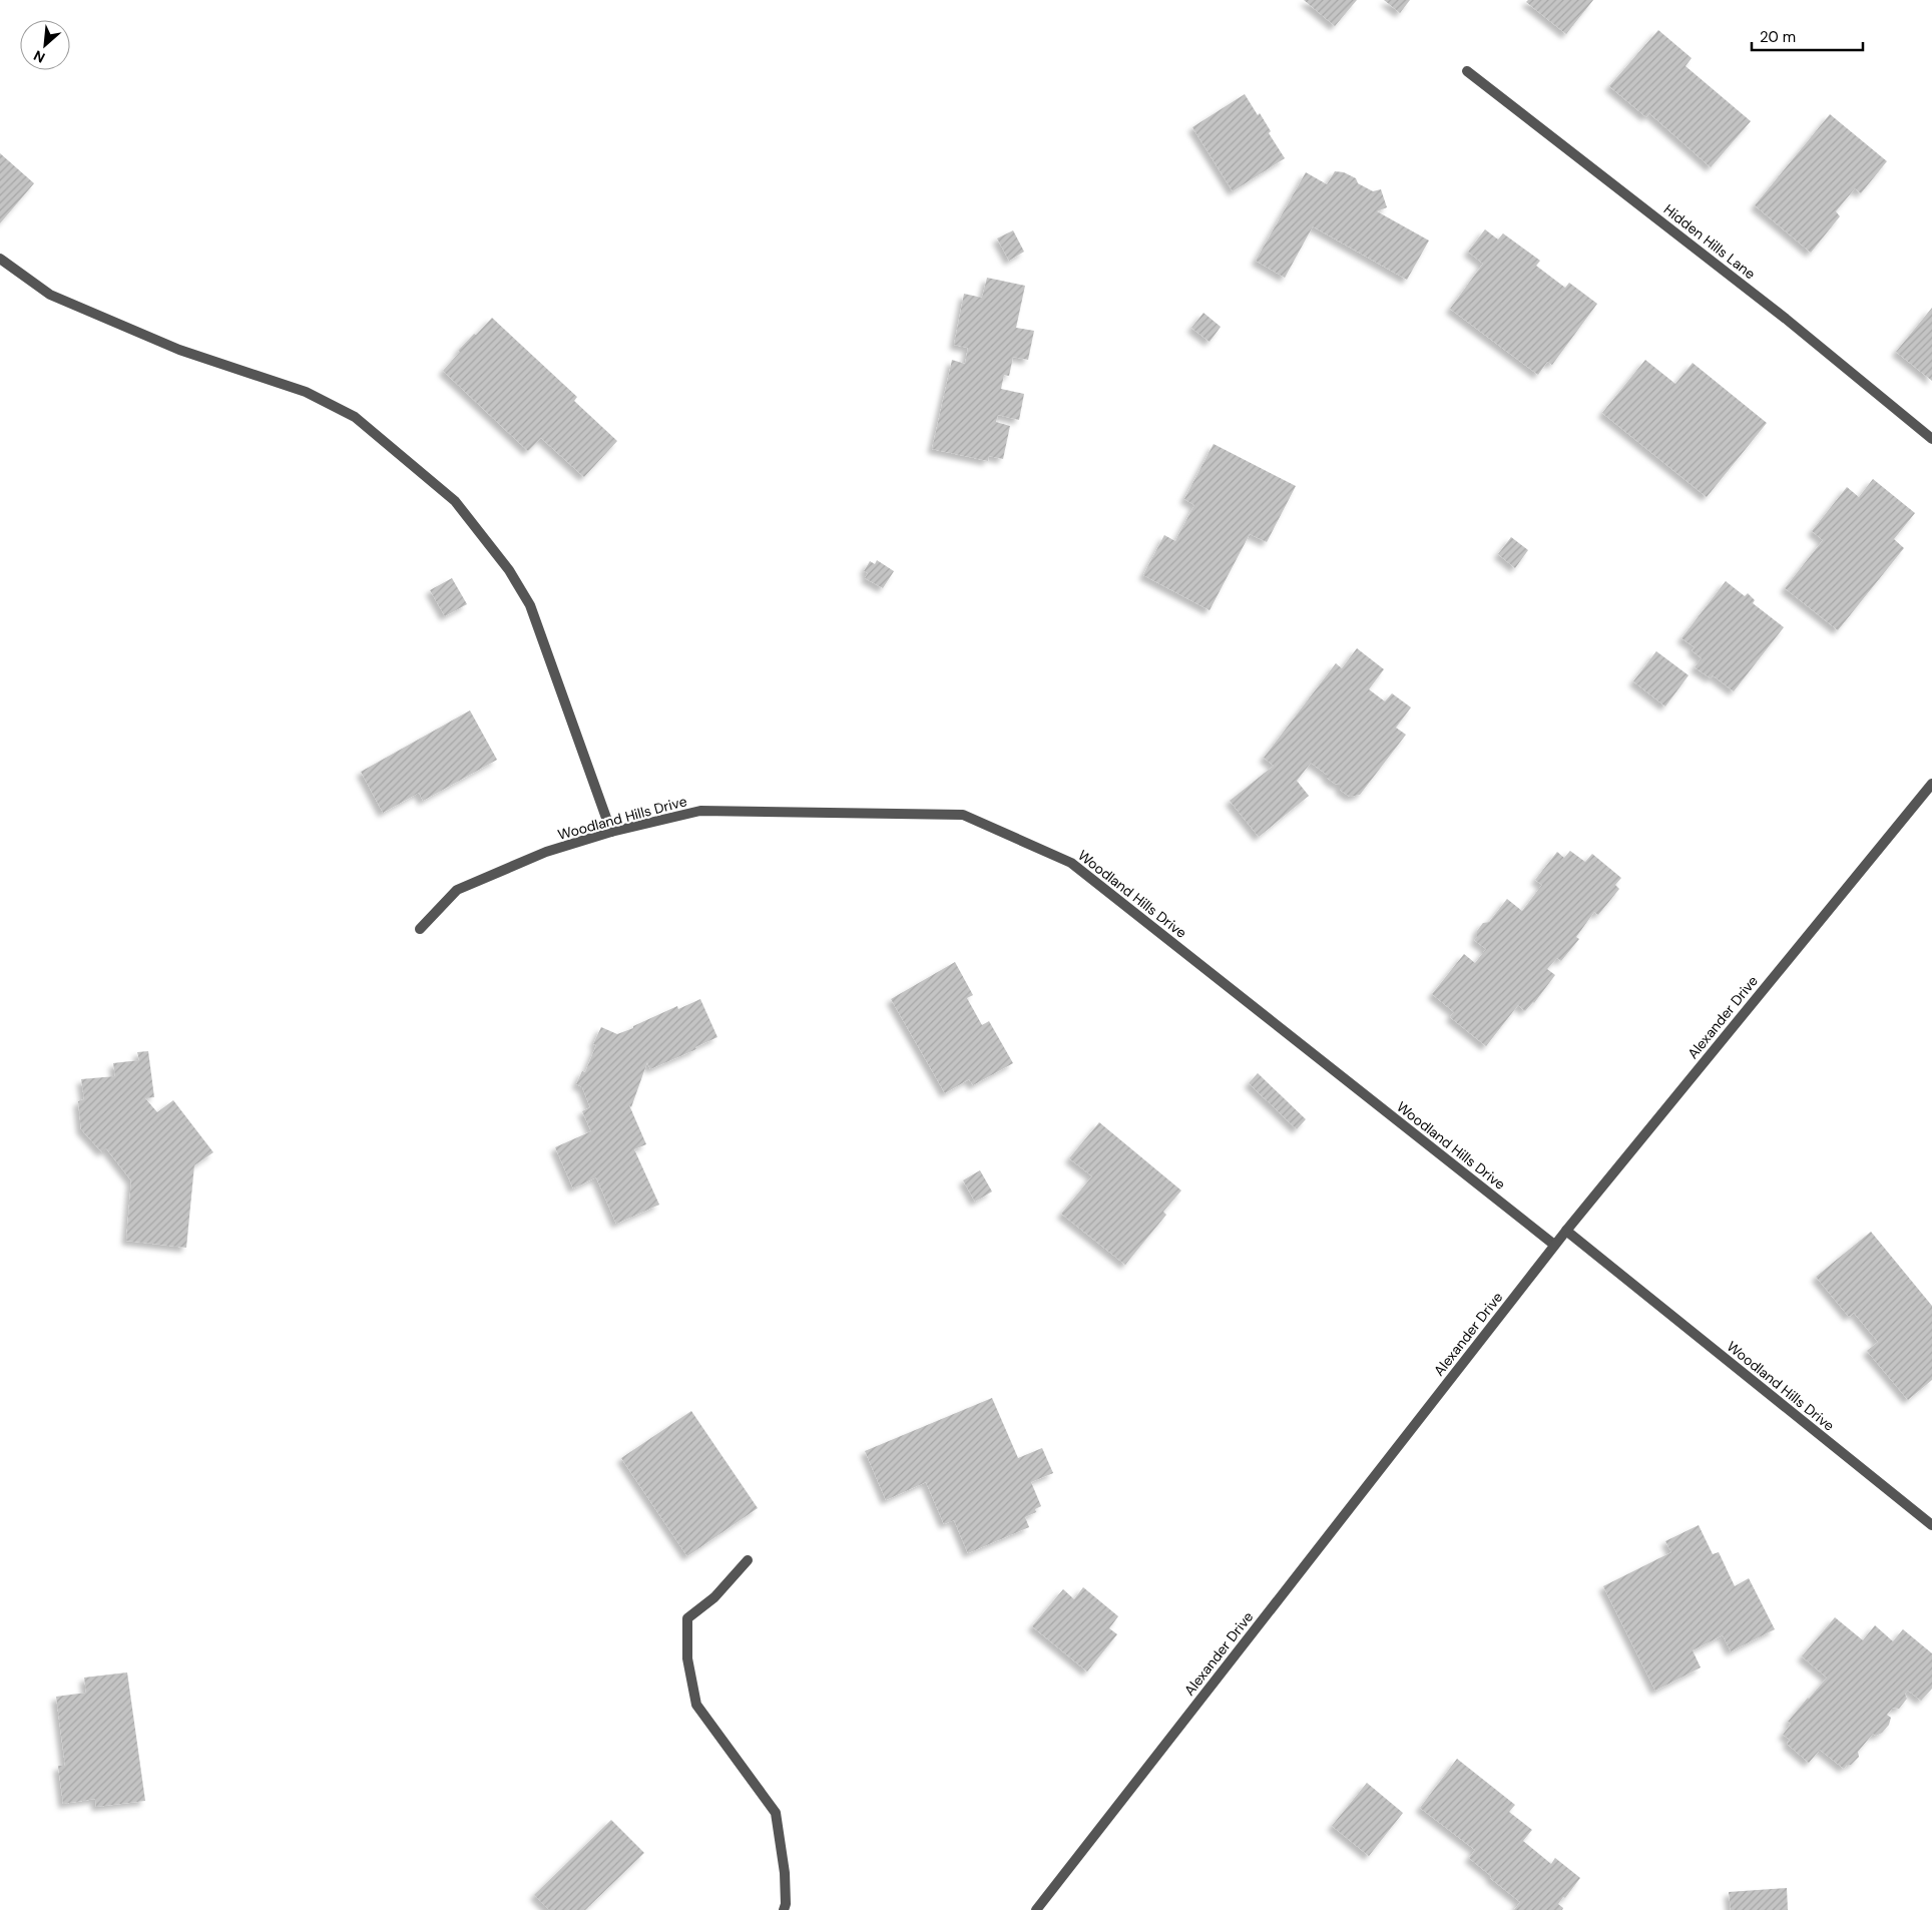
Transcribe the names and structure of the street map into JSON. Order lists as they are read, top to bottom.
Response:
{
  "streets": {
    "street": ["Hidden Hills Lane", "Woodland Hills Drive", "Alexander Drive"]
  },
  "crossings": [
    ["Woodland Hills Drive", "Alexander Drive"]
  ],
  "scale_bar": "20 m",
  "north": "bottom left"
}
